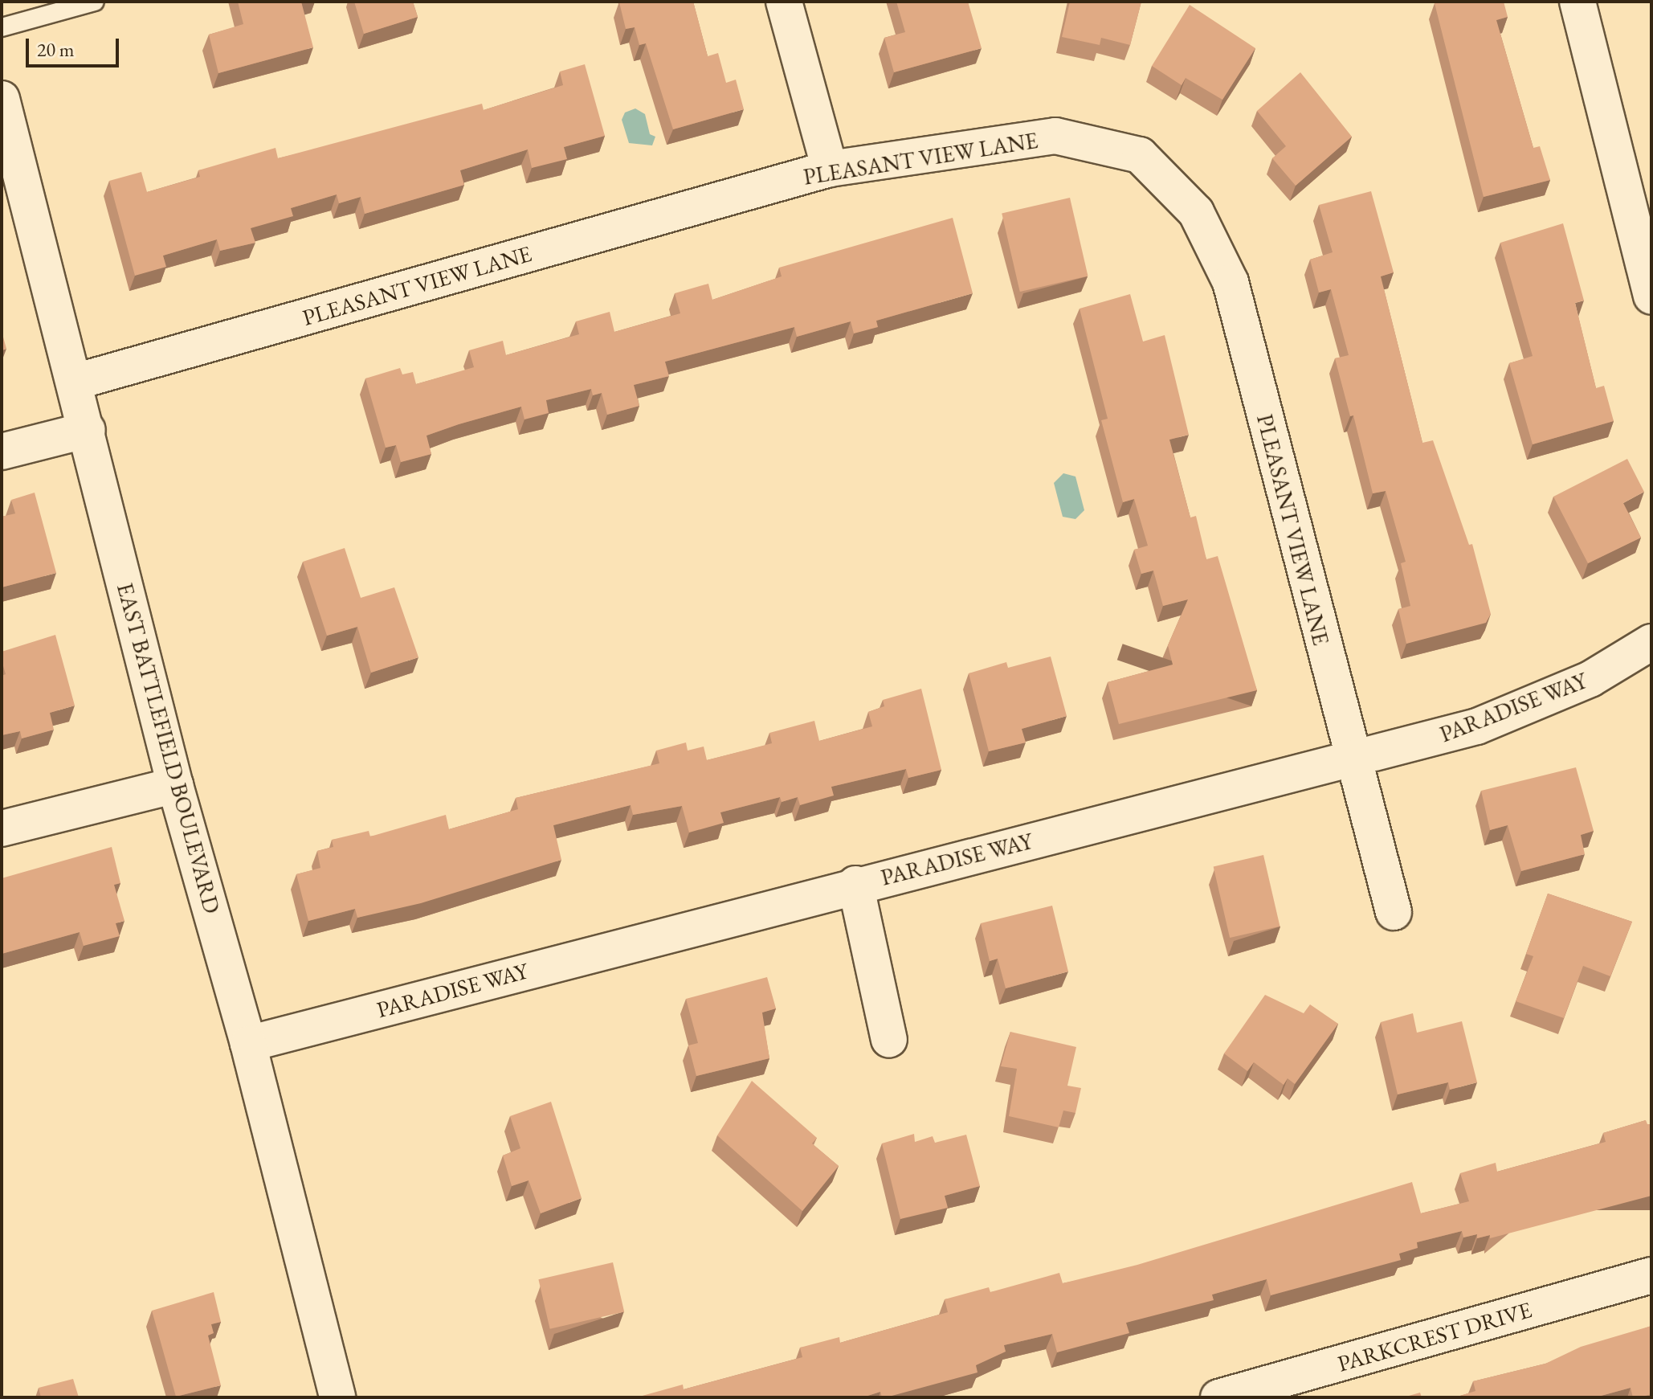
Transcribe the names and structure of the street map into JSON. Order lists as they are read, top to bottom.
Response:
{
  "streets": {
    "street": [
      "PLEASANT VIEW LANE",
      "PARADISE WAY",
      "EAST BATTLEFIELD BOULEVARD",
      "PARKCREST DRIVE"
    ]
  },
  "crossings": [
    ["PLEASANT VIEW LANE", "PARADISE WAY"],
    ["PLEASANT VIEW LANE", "EAST BATTLEFIELD BOULEVARD"],
    ["PARADISE WAY", "EAST BATTLEFIELD BOULEVARD"]
  ],
  "scale_bar": "20 m"
}
